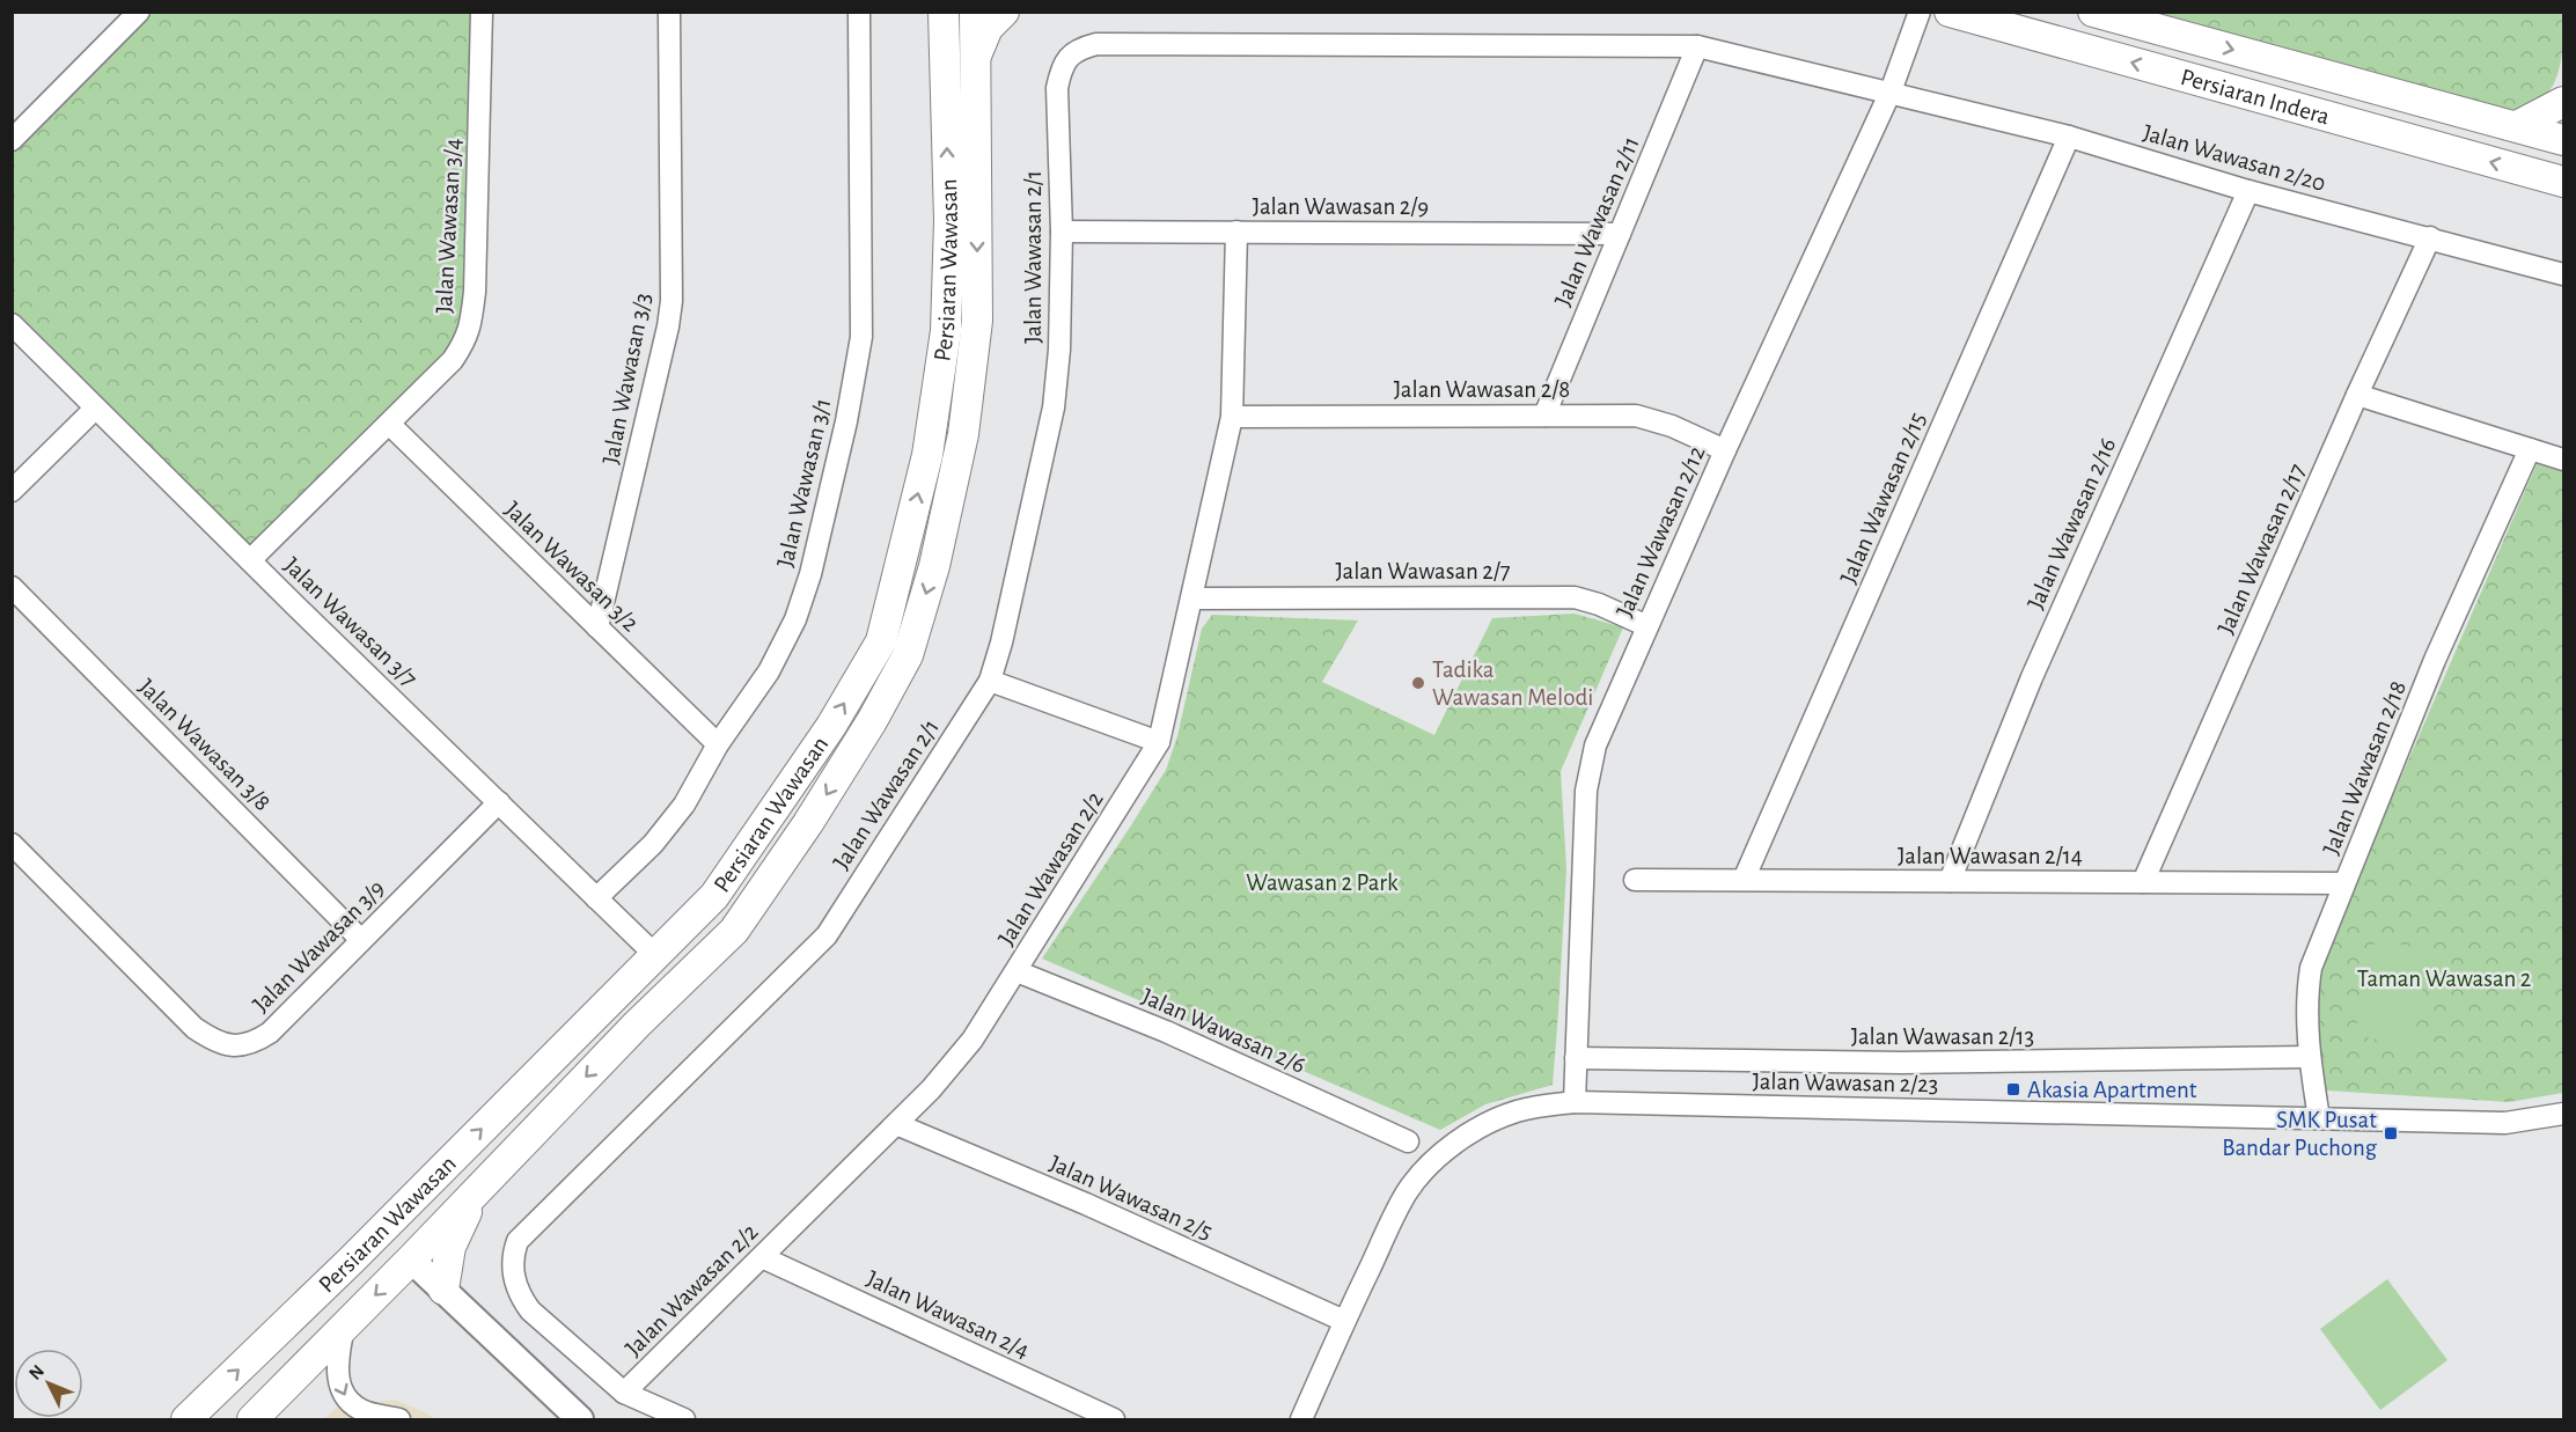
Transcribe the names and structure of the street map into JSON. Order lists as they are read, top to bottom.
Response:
{
  "streets": {
    "main road": ["Persiaran Indera", "Persiaran Wawasan"],
    "street": [
      "Jalan Wawasan 2/20",
      "Jalan Wawasan 2/9",
      "Jalan Wawasan 2/11",
      "Jalan Wawasan 3/4",
      "Jalan Wawasan 2/1",
      "Jalan Wawasan 3/3",
      "Jalan Wawasan 2/8",
      "Jalan Wawasan 3/1",
      "Jalan Wawasan 2/15",
      "Jalan Wawasan 2/16",
      "Jalan Wawasan 2/12",
      "Jalan Wawasan 2/17",
      "Jalan Wawasan 3/2",
      "Jalan Wawasan 2/7",
      "Jalan Wawasan 3/7",
      "Jalan Wawasan 3/8",
      "Jalan Wawasan 2/18",
      "Jalan Wawasan 2/14",
      "Jalan Wawasan 2/2",
      "Jalan Wawasan 3/9",
      "Jalan Wawasan 2/6",
      "Jalan Wawasan 2/13",
      "Jalan Wawasan 2/23",
      "Jalan Wawasan 2/5",
      "Jalan Wawasan 2/4"
    ]
  },
  "crossings": [
    ["Jalan Wawasan 2/20", "Jalan Wawasan 2/11"],
    ["Jalan Wawasan 2/20", "Jalan Wawasan 2/1"],
    ["Jalan Wawasan 2/20", "Jalan Wawasan 2/15"],
    ["Jalan Wawasan 2/20", "Jalan Wawasan 2/16"],
    ["Jalan Wawasan 2/20", "Jalan Wawasan 2/12"],
    ["Jalan Wawasan 2/20", "Jalan Wawasan 2/17"],
    ["Jalan Wawasan 2/9", "Jalan Wawasan 2/11"],
    ["Jalan Wawasan 2/9", "Jalan Wawasan 2/1"],
    ["Jalan Wawasan 2/9", "Jalan Wawasan 2/2"],
    ["Jalan Wawasan 2/11", "Jalan Wawasan 2/8"],
    ["Jalan Wawasan 3/4", "Jalan Wawasan 3/2"],
    ["Jalan Wawasan 3/4", "Jalan Wawasan 3/7"],
    ["Jalan Wawasan 2/1", "Jalan Wawasan 2/2"],
    ["Persiaran Wawasan", "Jalan Wawasan 3/7"],
    ["Jalan Wawasan 3/3", "Jalan Wawasan 3/2"],
    ["Jalan Wawasan 2/8", "Jalan Wawasan 2/12"],
    ["Jalan Wawasan 2/8", "Jalan Wawasan 2/2"],
    ["Jalan Wawasan 3/1", "Jalan Wawasan 3/2"],
    ["Jalan Wawasan 3/1", "Jalan Wawasan 3/7"],
    ["Jalan Wawasan 2/15", "Jalan Wawasan 2/14"],
    ["Jalan Wawasan 2/16", "Jalan Wawasan 2/14"],
    ["Jalan Wawasan 2/12", "Jalan Wawasan 2/7"],
    ["Jalan Wawasan 2/12", "Jalan Wawasan 2/13"],
    ["Jalan Wawasan 2/12", "Jalan Wawasan 2/23"],
    ["Jalan Wawasan 2/17", "Jalan Wawasan 2/14"],
    ["Jalan Wawasan 2/7", "Jalan Wawasan 2/2"],
    ["Jalan Wawasan 3/7", "Jalan Wawasan 3/9"],
    ["Jalan Wawasan 3/8", "Jalan Wawasan 3/9"],
    ["Jalan Wawasan 2/18", "Jalan Wawasan 2/14"],
    ["Jalan Wawasan 2/18", "Jalan Wawasan 2/13"],
    ["Jalan Wawasan 2/18", "Jalan Wawasan 2/23"],
    ["Jalan Wawasan 2/2", "Jalan Wawasan 2/6"],
    ["Jalan Wawasan 2/2", "Jalan Wawasan 2/5"],
    ["Jalan Wawasan 2/2", "Jalan Wawasan 2/4"],
    ["Jalan Wawasan 2/23", "Jalan Wawasan 2/5"]
  ],
  "parks": ["Wawasan 2 Park", "Taman Wawasan 2"],
  "places": {
    "other": ["Tadika Wawasan Melodi"],
    "transit": ["Akasia Apartment", "SMK Pusat Bandar Puchong"]
  },
  "north": "top left"
}
